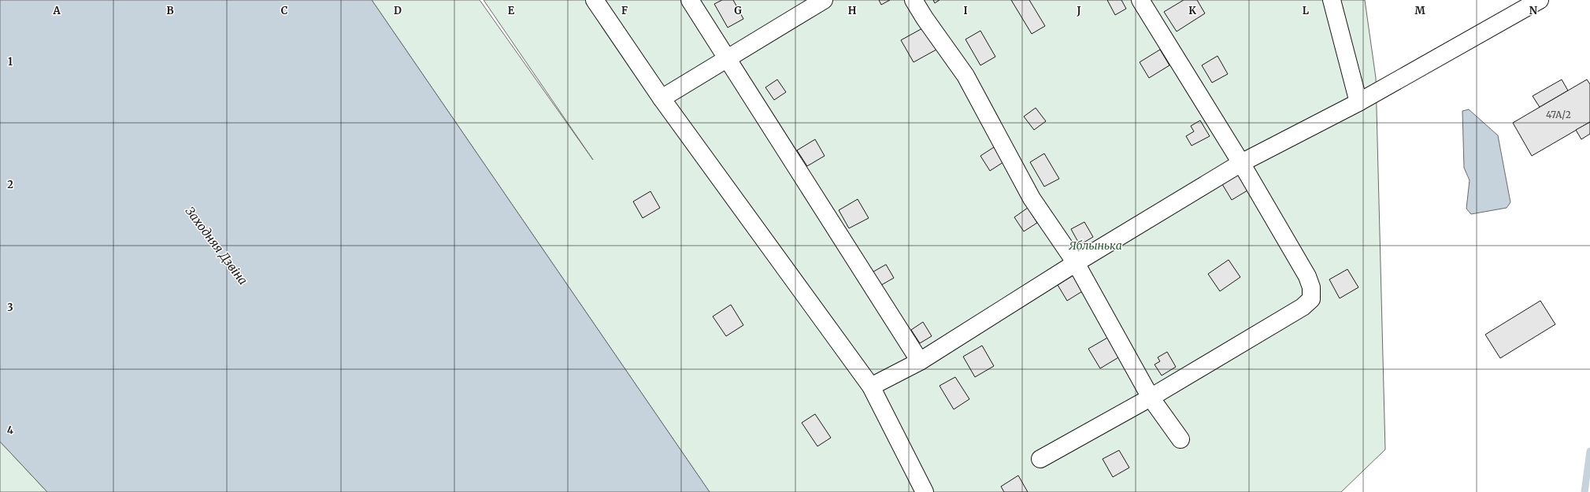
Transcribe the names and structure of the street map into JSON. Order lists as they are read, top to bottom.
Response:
{
  "water": ["Заходняя Дзвіна"],
  "parks": ["Яблынька"],
  "house_numbers": ["47А/2"],
  "grid": {
    "columns": [
      "A",
      "B",
      "C",
      "D",
      "E",
      "F",
      "G",
      "H",
      "I",
      "J",
      "K",
      "L",
      "M",
      "N"
    ],
    "rows": [
      "1",
      "2",
      "3",
      "4"
    ]
  }
}
